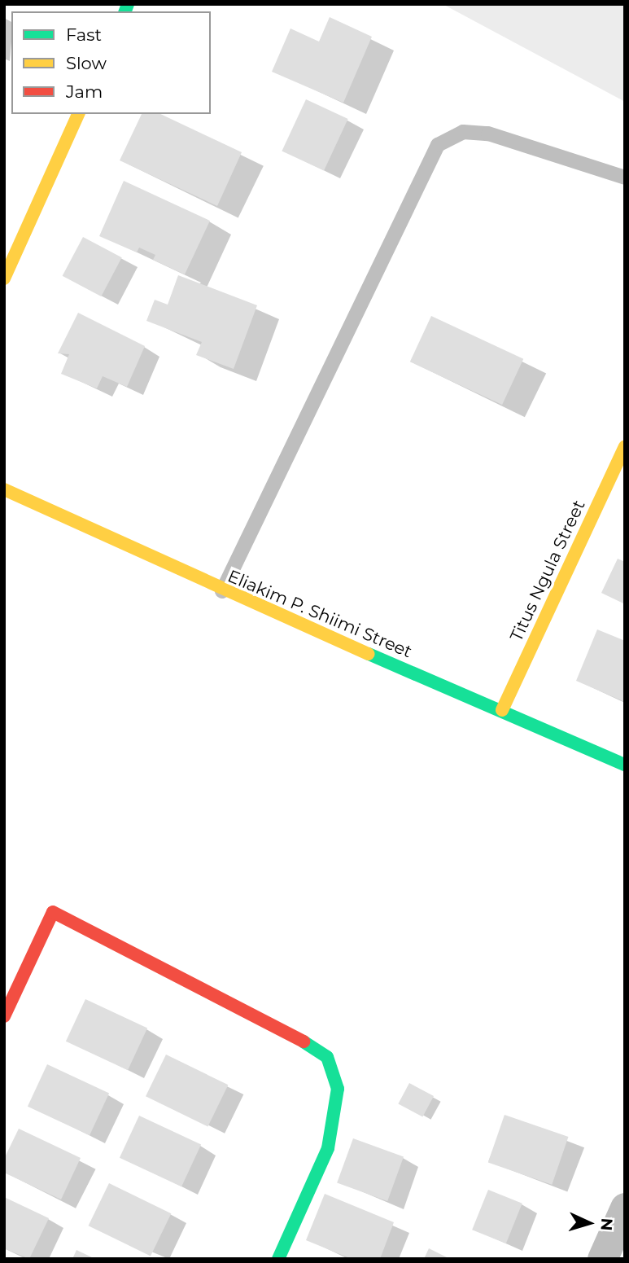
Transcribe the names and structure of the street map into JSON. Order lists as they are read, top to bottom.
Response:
{
  "streets": {
    "street": ["Titus Ngula Street", "Eliakim P. Shiimi Street"]
  },
  "crossings": [
    ["Titus Ngula Street", "Eliakim P. Shiimi Street"]
  ],
  "legend": ["Fast", "Slow", "Jam"],
  "north": "right"
}
